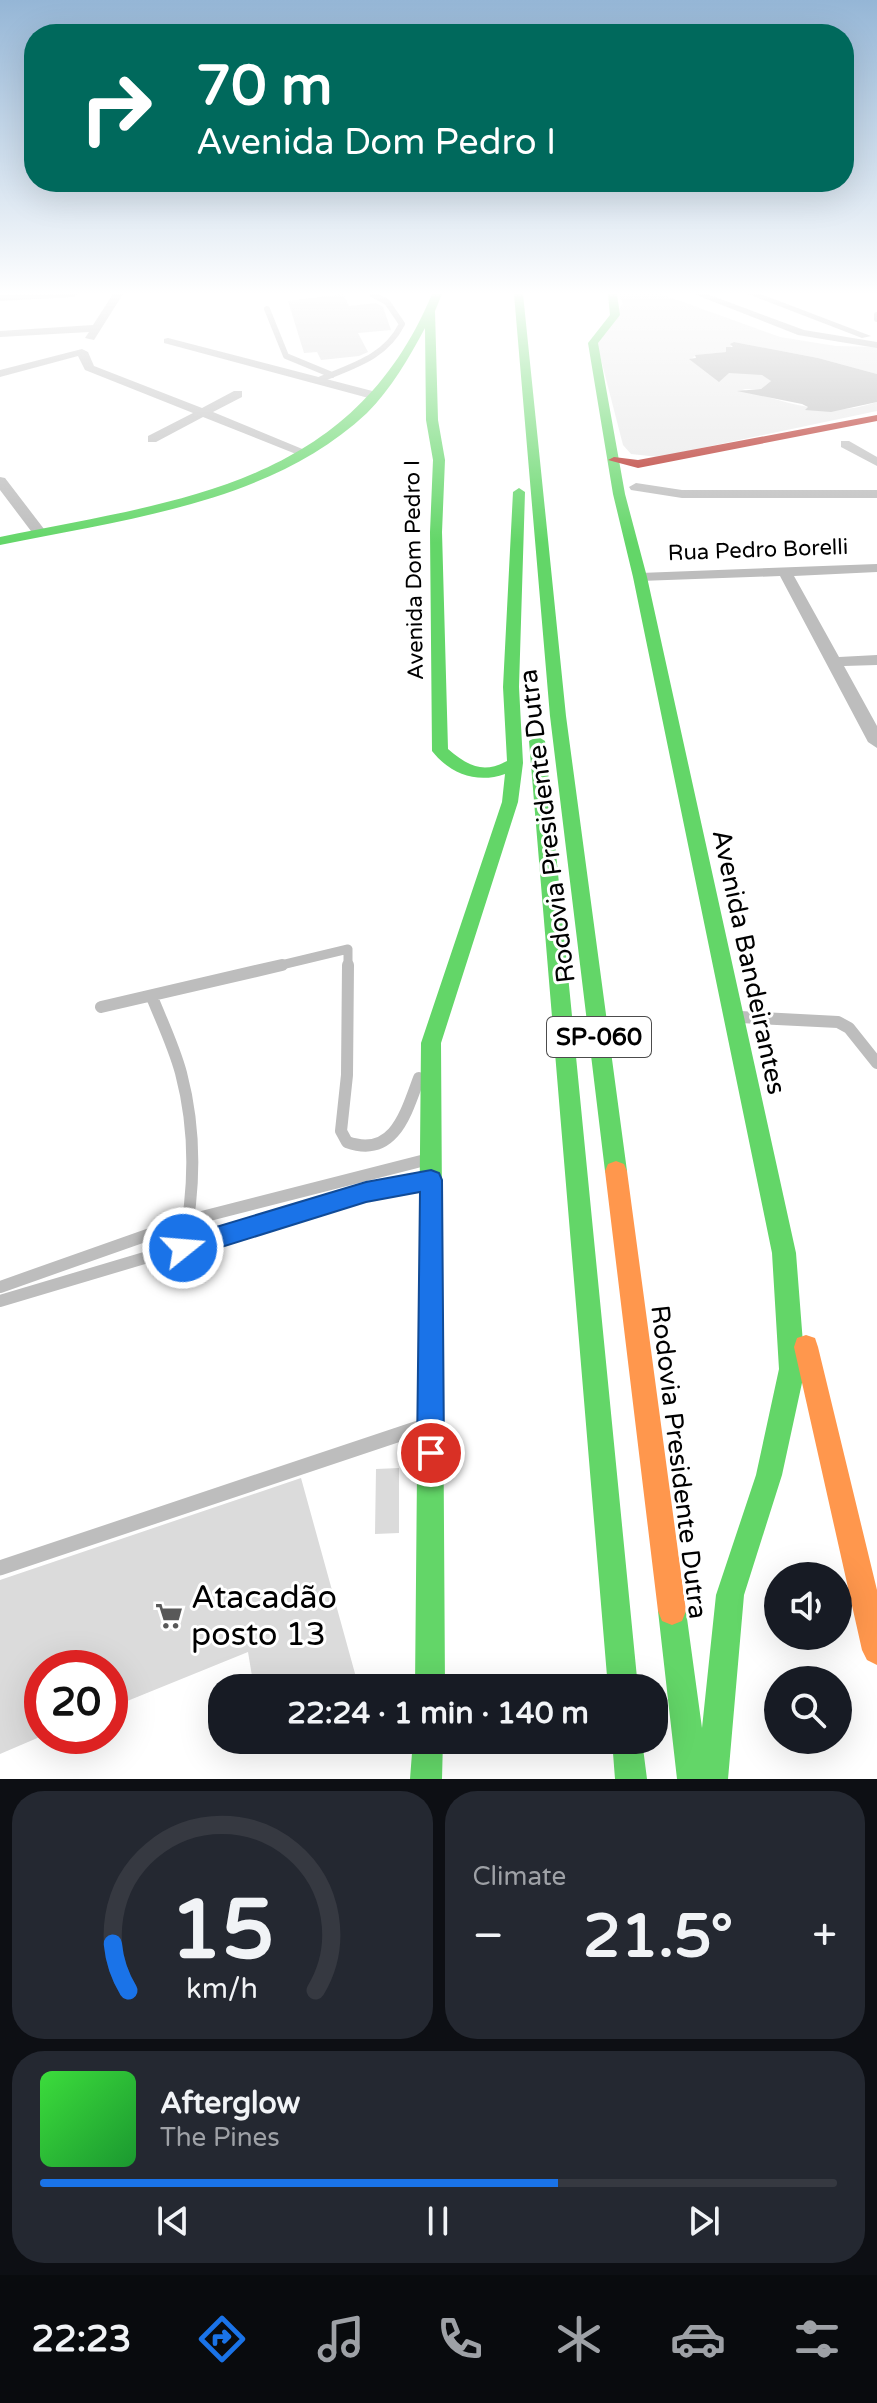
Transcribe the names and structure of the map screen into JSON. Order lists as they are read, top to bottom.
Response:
{
  "streets": {
    "main road": [
      "Avenida Dom Pedro I",
      "Rodovia Presidente Dutra",
      "Avenida Bandeirantes",
      "SP-060"
    ],
    "street": ["Rua Pedro Borelli"]
  },
  "crossings": [
    ["Rua Pedro Borelli", "Avenida Bandeirantes"]
  ],
  "places": {
    "supermarket": ["Atacadão posto 13"]
  },
  "page": {
    "turn": ["70 m", "Avenida Dom Pedro I"],
    "limit": "20",
    "trip": "22:24 · 1 min · 140 m",
    "tile": "Climate",
    "heat": ["−", "21.5°", "+"],
    "song": ["Afterglow", "The Pines"],
    "tabs": "22:23",
    "gauge": ["15", "km/h"]
  }
}
